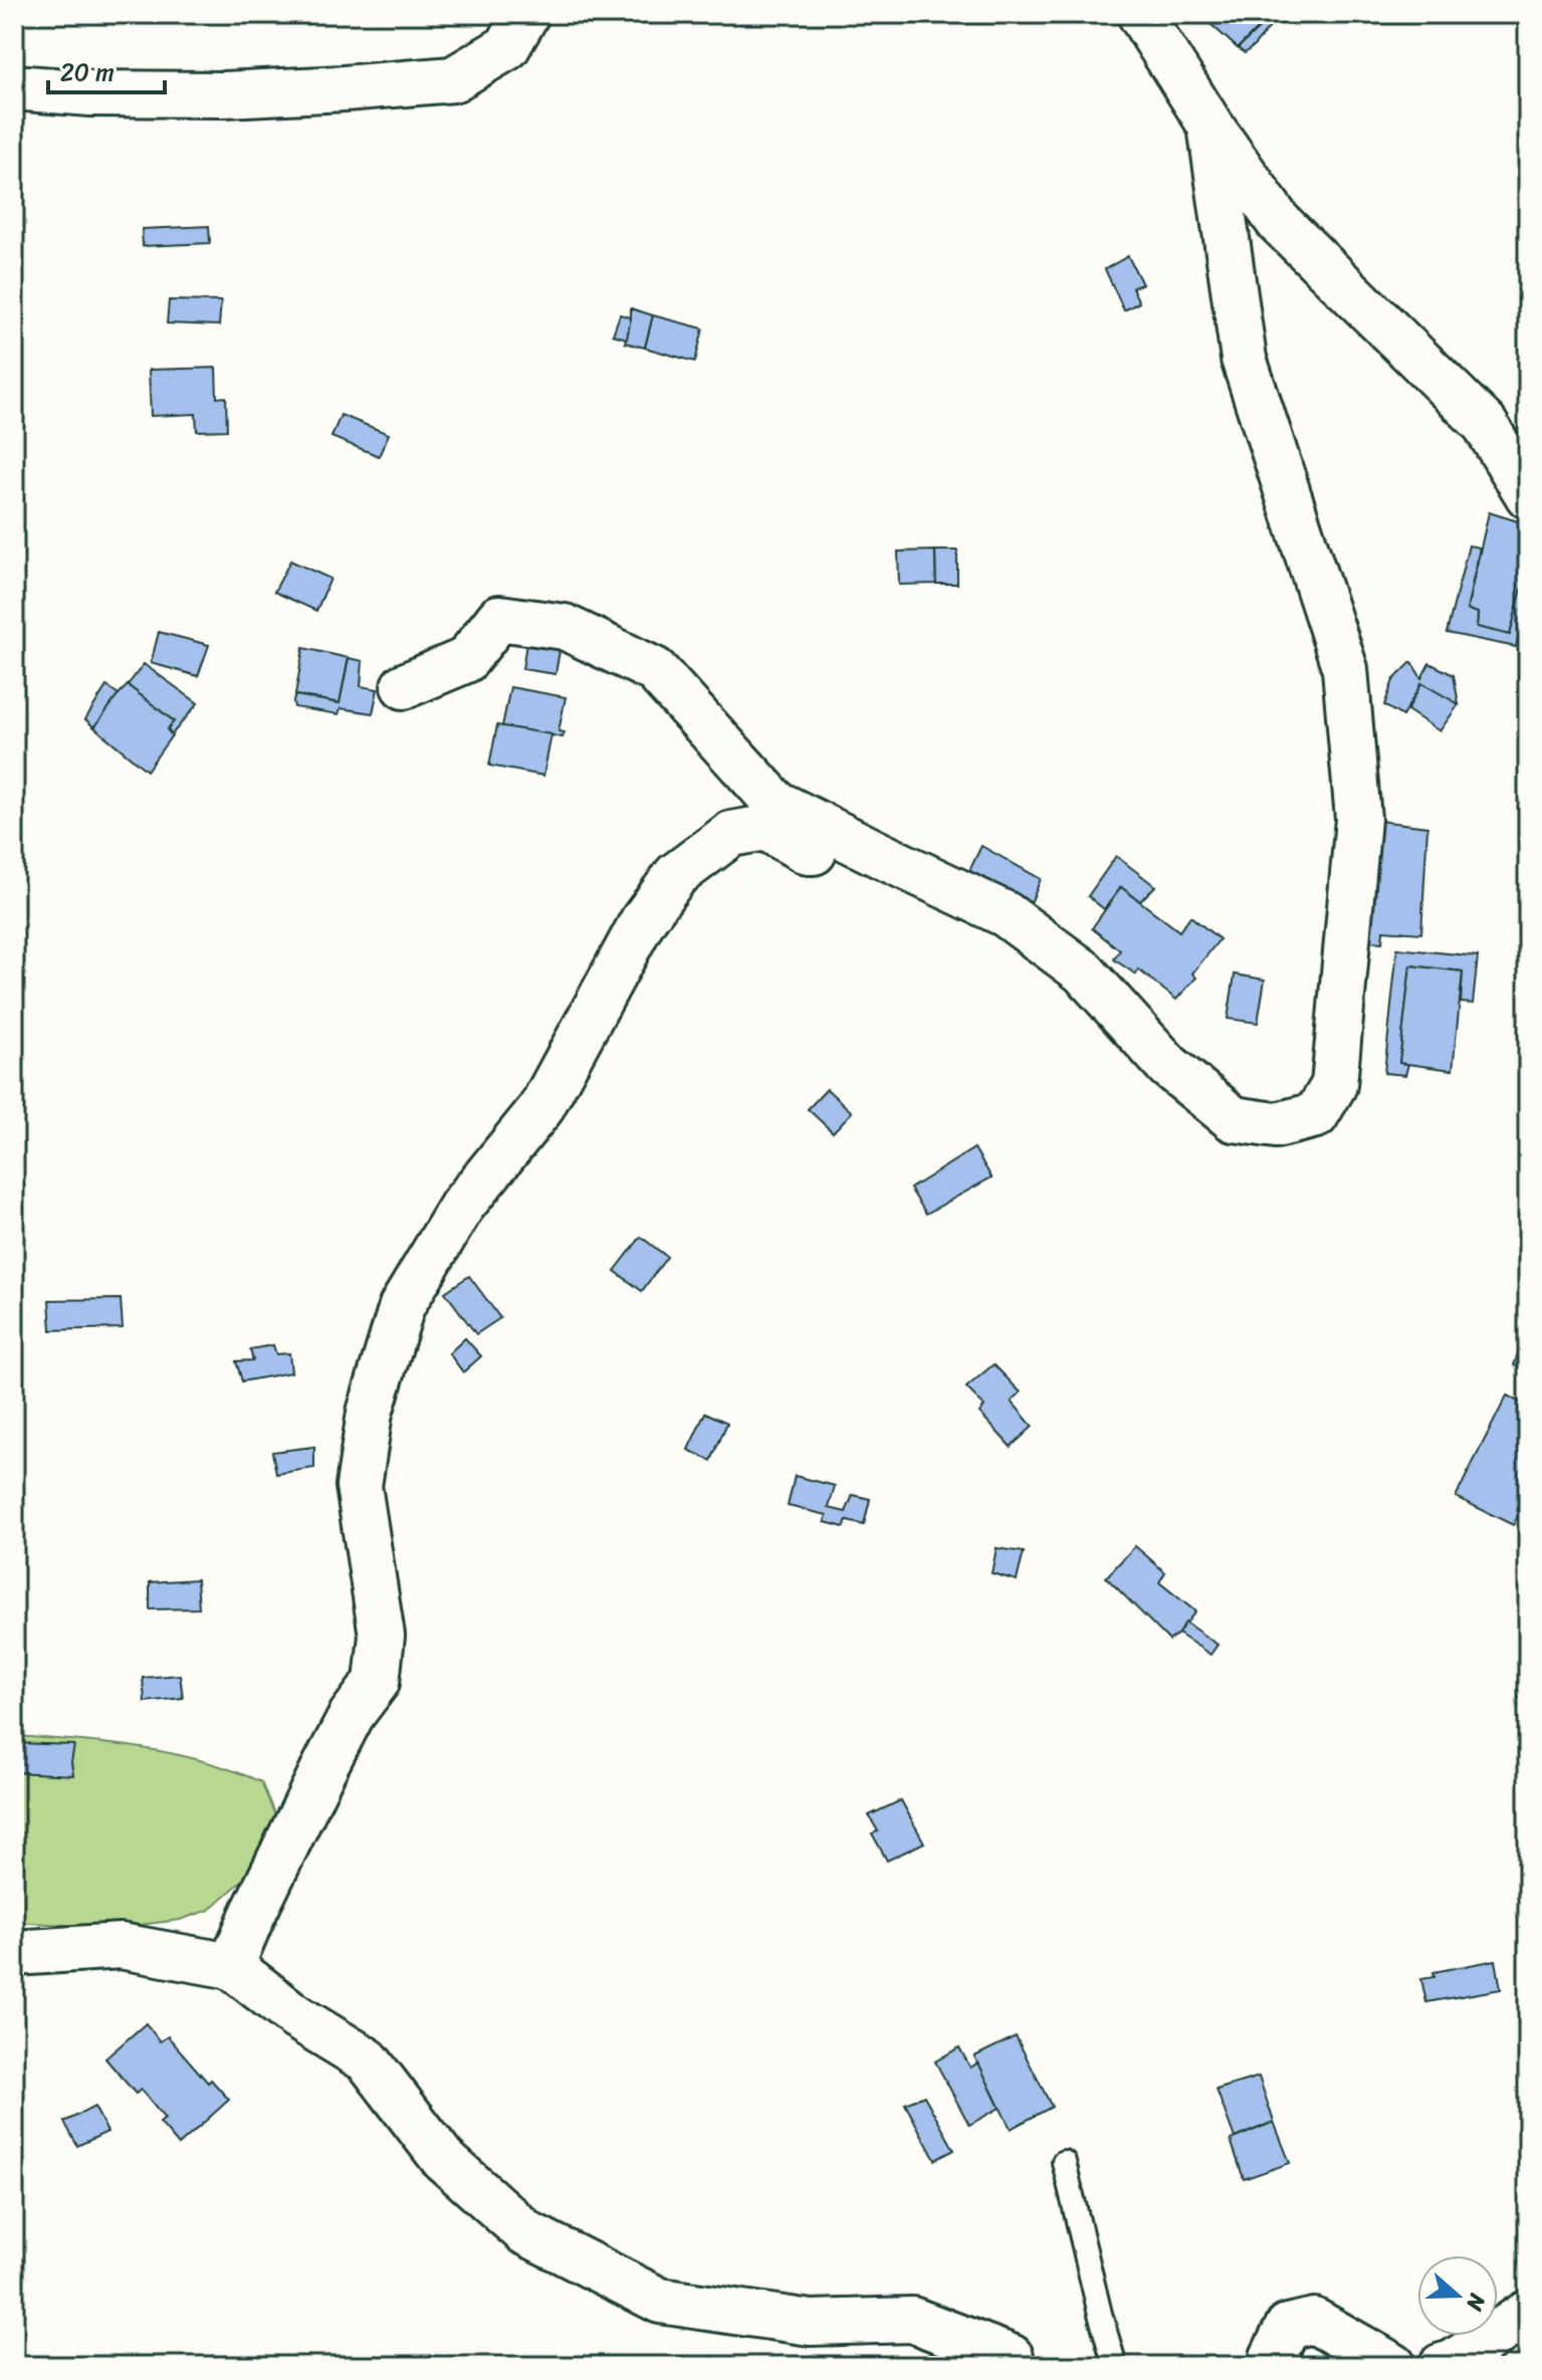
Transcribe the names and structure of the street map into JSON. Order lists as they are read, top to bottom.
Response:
{
  "scale_bar": "20 m",
  "north": "right"
}
